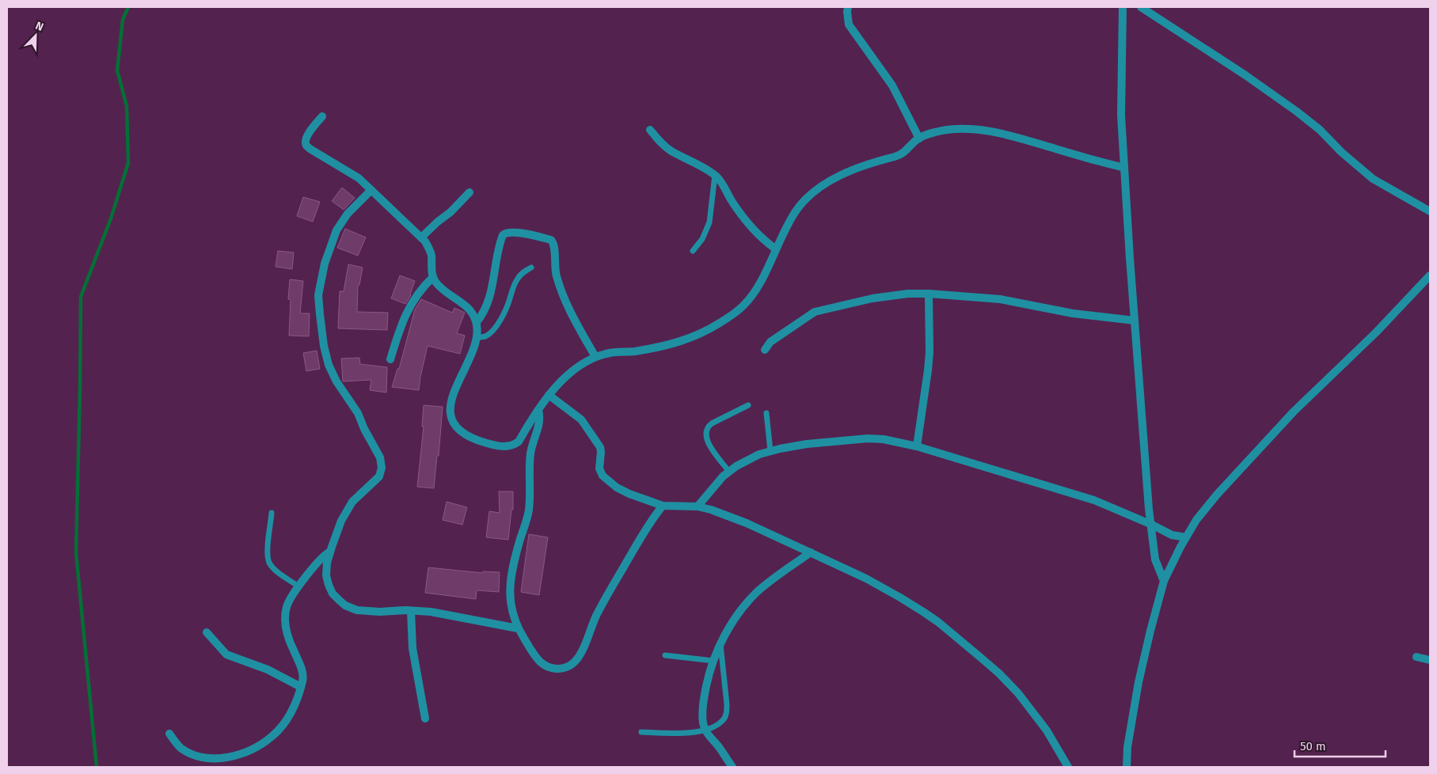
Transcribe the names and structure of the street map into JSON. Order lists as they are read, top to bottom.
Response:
{
  "scale_bar": "50 m",
  "north": "top right"
}
